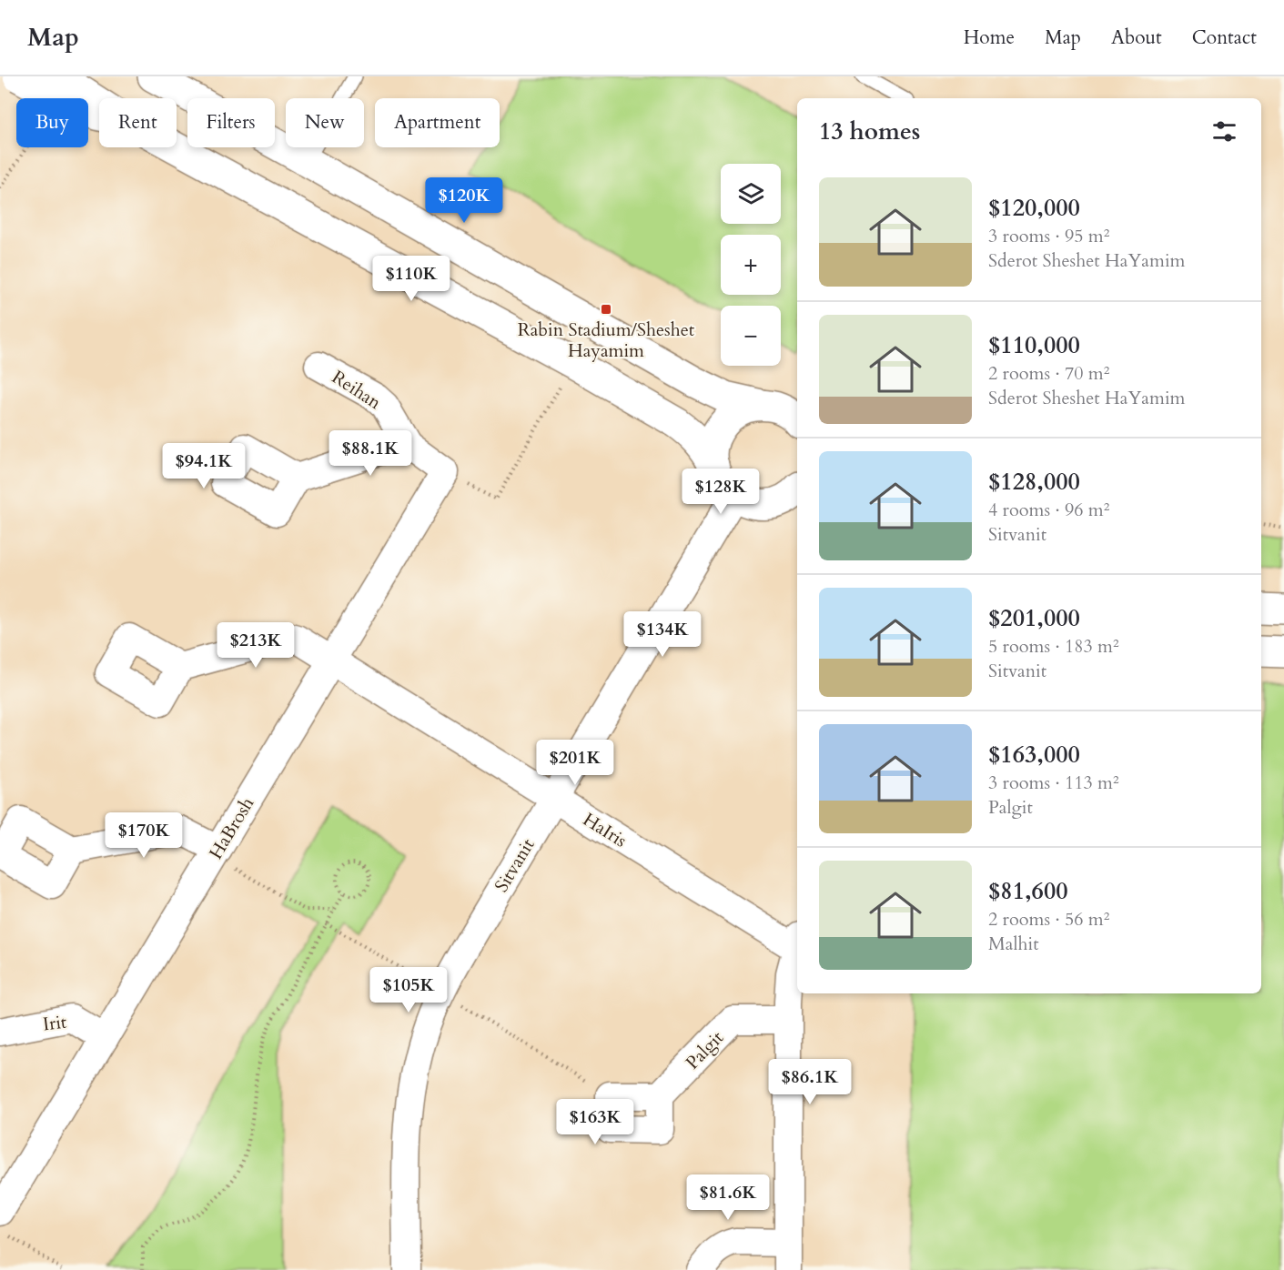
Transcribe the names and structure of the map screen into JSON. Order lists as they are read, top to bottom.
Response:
{
  "streets": {
    "street": [
      "Reihan",
      "HaBrosh",
      "HaIris",
      "Sitvanit",
      "Irit",
      "Palgit"
    ]
  },
  "crossings": [
    ["HaBrosh", "HaIris"],
    ["HaBrosh", "Irit"],
    ["HaIris", "Sitvanit"]
  ],
  "places": {
    "transit": ["Rabin Stadium/Sheshet Hayamim"]
  },
  "page": {
    "header": "Map",
    "nav": [
      "Home",
      "Map",
      "About",
      "Contact"
    ],
    "chip": [
      "Buy",
      "Rent",
      "Filters",
      "New",
      "Apartment"
    ],
    "heading": "13 homes",
    "map_buttons": ["+", "−"],
    "list": [
      {
        "name": "$120,000",
        "note": "3 rooms · 95 m² · Sderot Sheshet HaYamim"
      },
      {
        "name": "$110,000",
        "note": "2 rooms · 70 m² · Sderot Sheshet HaYamim"
      },
      {
        "name": "$128,000",
        "note": "4 rooms · 96 m² · Sitvanit"
      },
      {
        "name": "$201,000",
        "note": "5 rooms · 183 m² · Sitvanit"
      },
      {
        "name": "$163,000",
        "note": "3 rooms · 113 m² · Palgit"
      },
      {
        "name": "$81,600",
        "note": "2 rooms · 56 m² · Malhit"
      }
    ],
    "price": [
      "$120K",
      "$110K",
      "$88.1K",
      "$94.1K",
      "$128K",
      "$134K",
      "$213K",
      "$201K",
      "$170K",
      "$105K",
      "$86.1K",
      "$163K",
      "$81.6K"
    ]
  }
}
